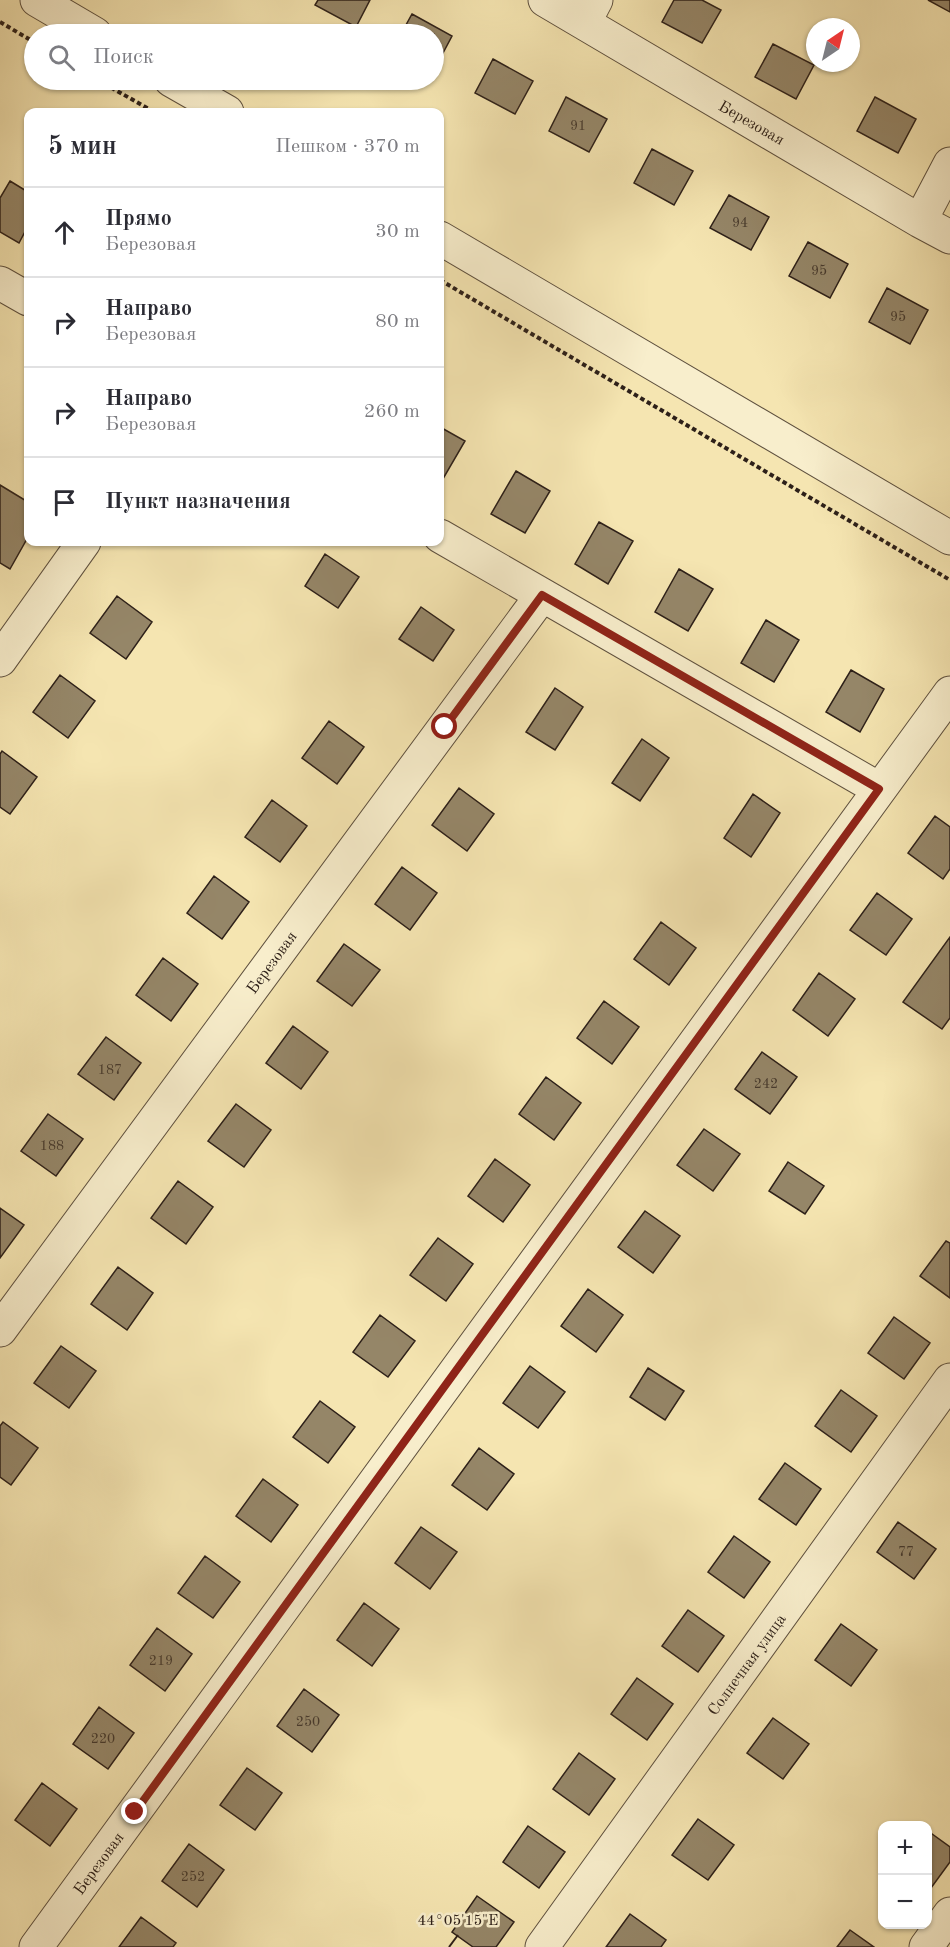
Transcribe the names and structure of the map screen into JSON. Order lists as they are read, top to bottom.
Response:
{
  "streets": {
    "street": ["Березовая", "Солнечная улица"]
  },
  "house_numbers": [
    "91",
    "94",
    "95",
    "95",
    "187",
    "242",
    "188",
    "77",
    "219",
    "250",
    "220",
    "252"
  ],
  "north": "top right",
  "page": {
    "search": "Поиск",
    "heading": ["5 мин", "Пешком · 370 m"],
    "list": [
      ["Прямо", "Березовая", "30 m"],
      ["Направо", "Березовая", "80 m"],
      ["Направо", "Березовая", "260 m"],
      "Пункт назначения"
    ],
    "map_buttons": ["+", "−"]
  },
  "coordinates": ["44°05'15\"E"]
}
